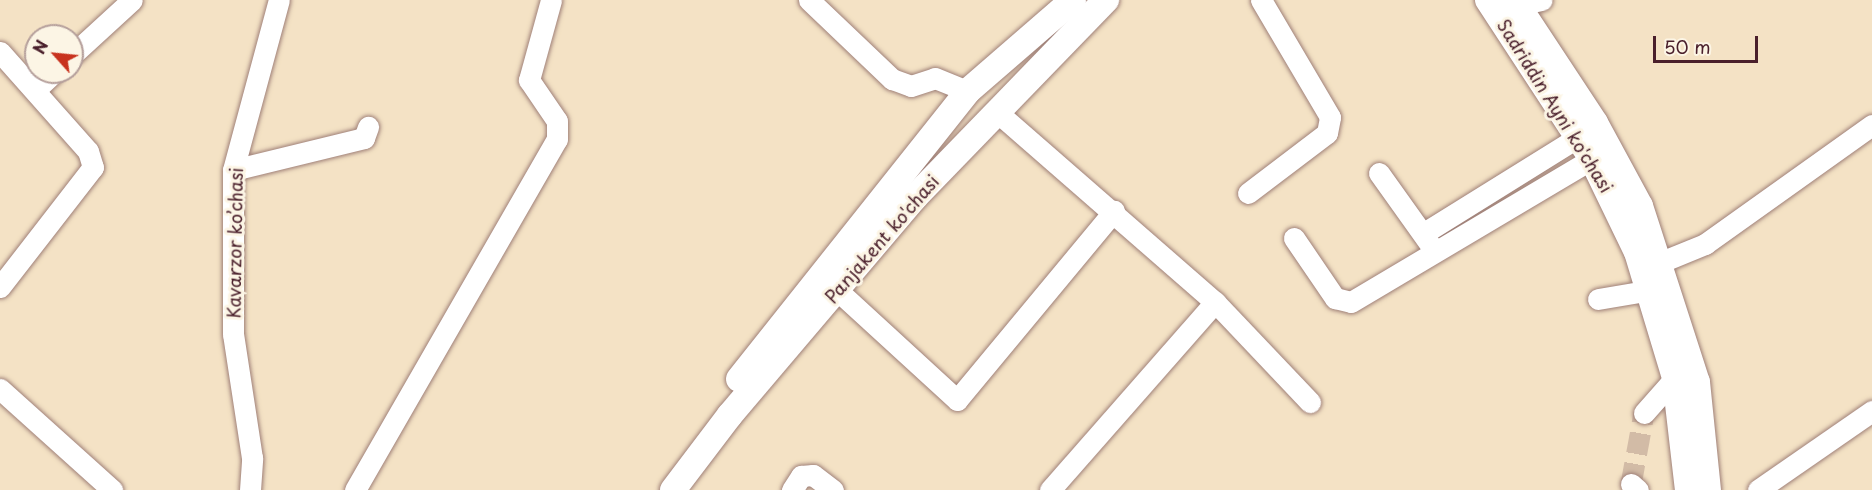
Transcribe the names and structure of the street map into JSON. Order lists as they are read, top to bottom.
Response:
{
  "streets": {
    "main road": ["Sadriddin Ayni ko'chasi", "Panjakent ko'chasi"],
    "street": ["Kavarzor ko’chasi"]
  },
  "scale_bar": "50 m",
  "north": "top left"
}
